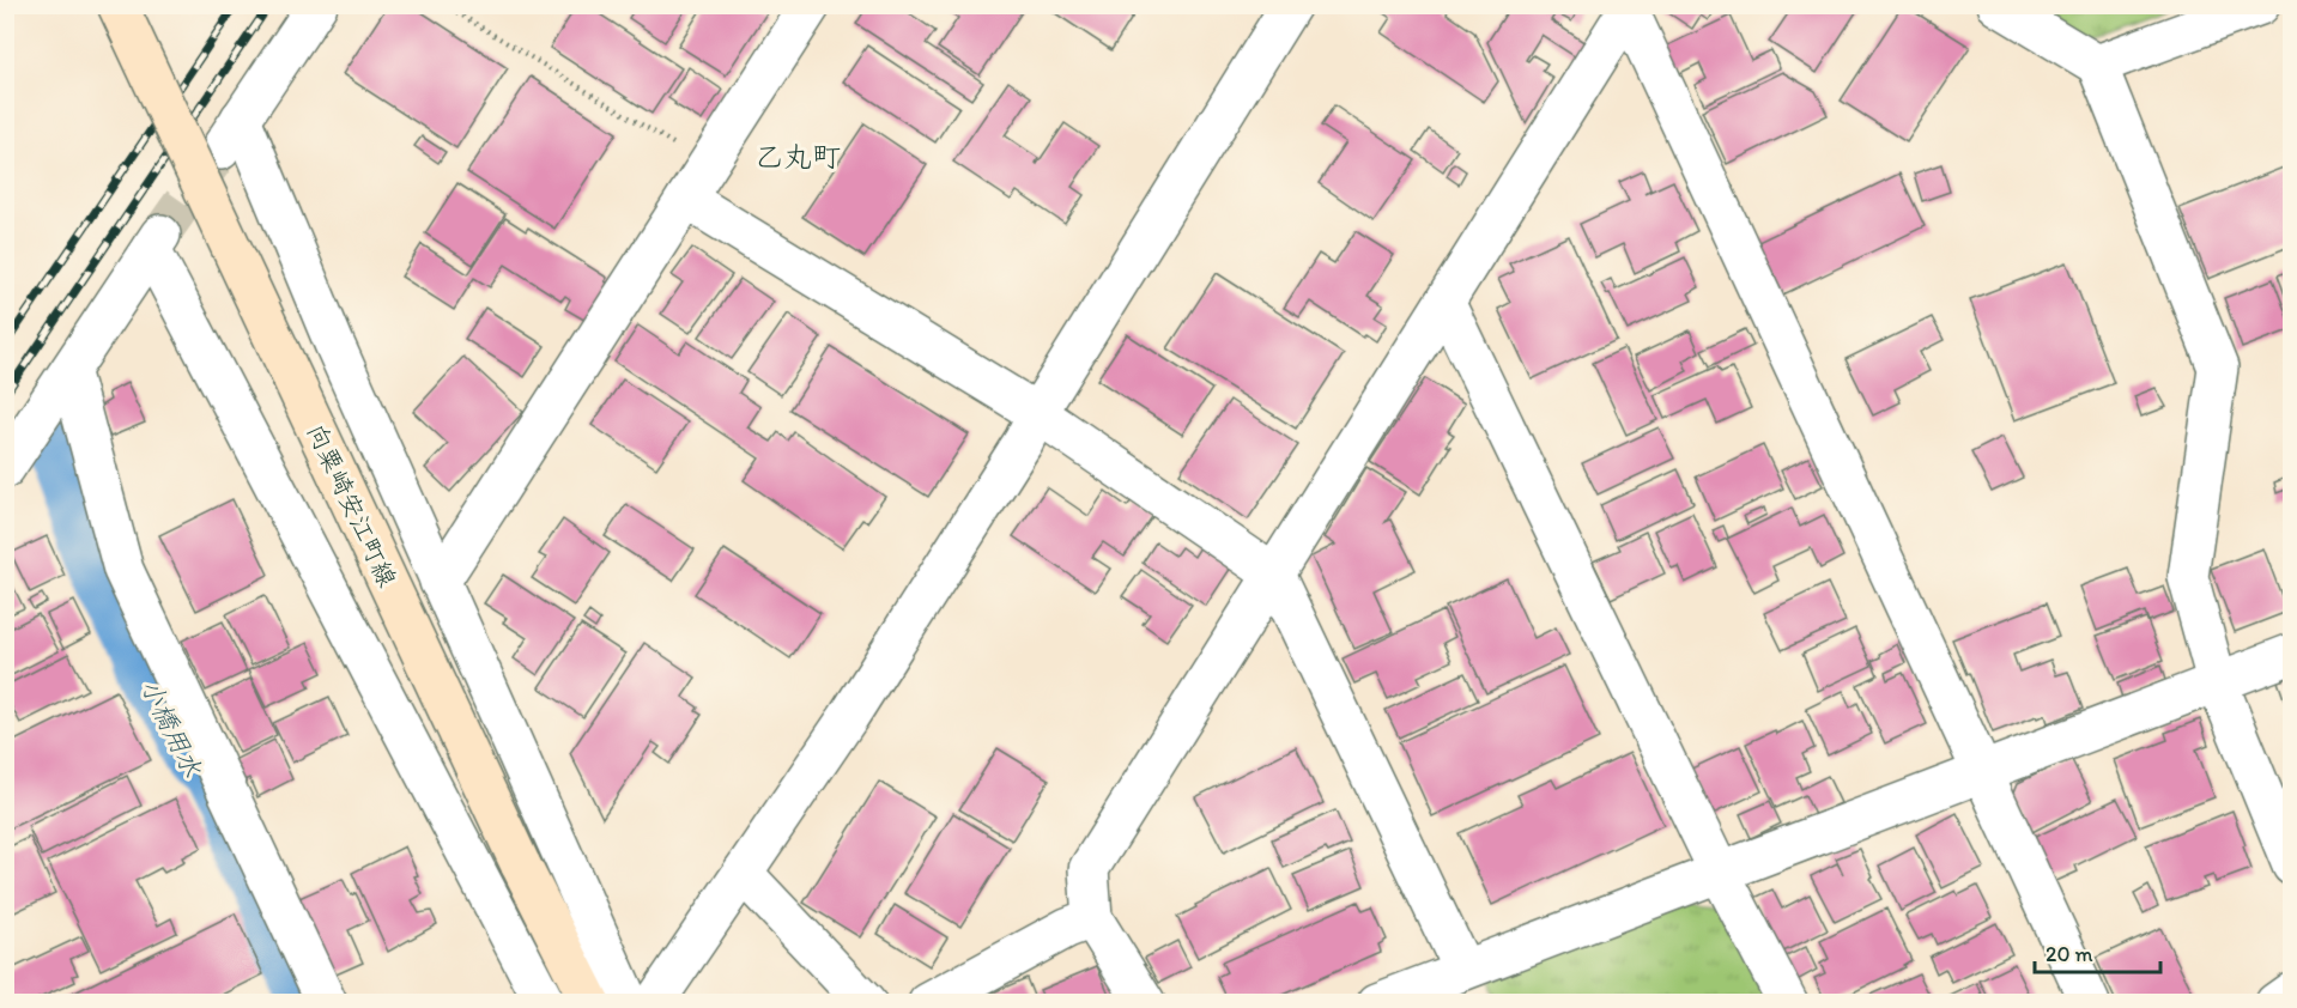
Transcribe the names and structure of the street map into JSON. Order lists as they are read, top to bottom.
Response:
{
  "streets": {
    "main road": ["向粟崎安江町線"]
  },
  "districts": ["乙丸町"],
  "water": ["小橋用水"],
  "scale_bar": "20 m"
}
